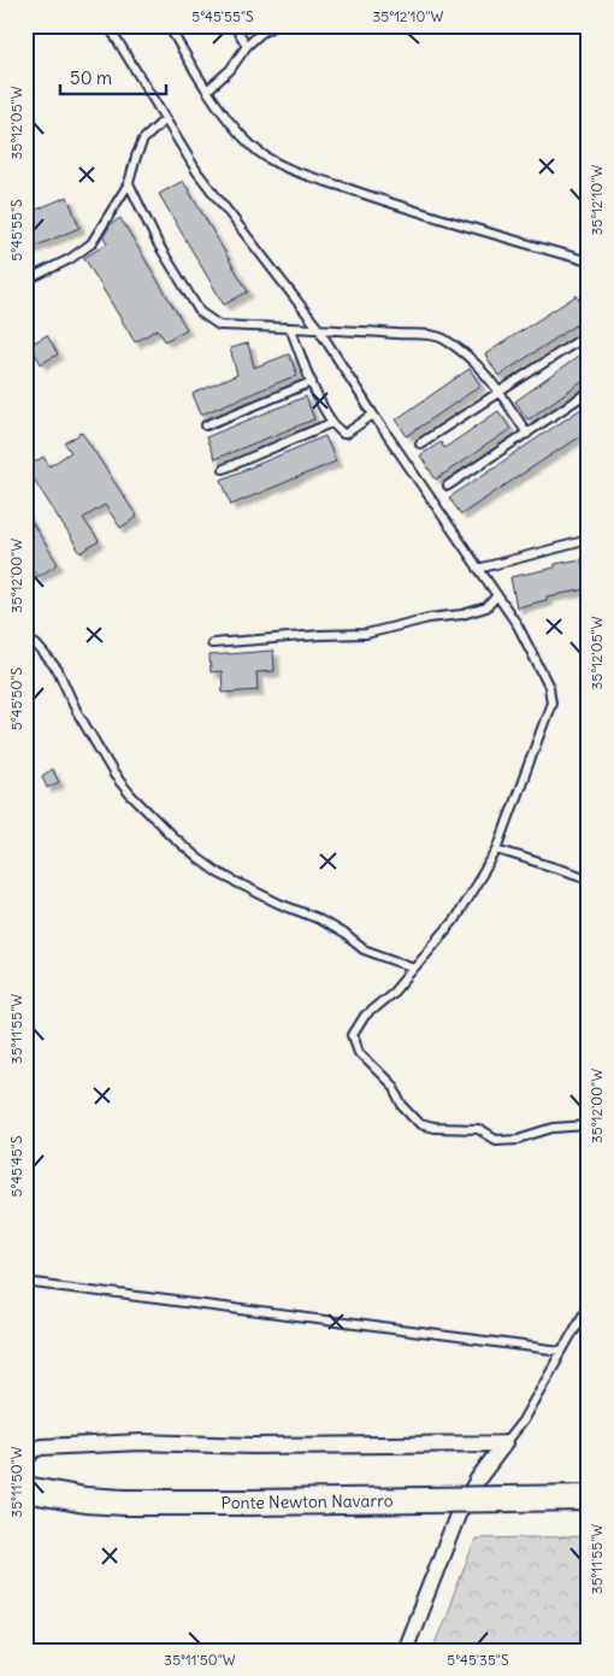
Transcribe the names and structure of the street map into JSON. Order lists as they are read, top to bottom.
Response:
{
  "streets": {
    "main road": ["Ponte Newton Navarro"]
  },
  "scale_bar": "50 m",
  "coordinates": [
    "5°45'55\"S",
    "35°12'10\"W",
    "35°12'05\"W",
    "35°12'00\"W",
    "5°45'50\"S",
    "35°11'55\"W",
    "5°45'45\"S",
    "35°11'50\"W",
    "5°45'35\"S"
  ]
}
